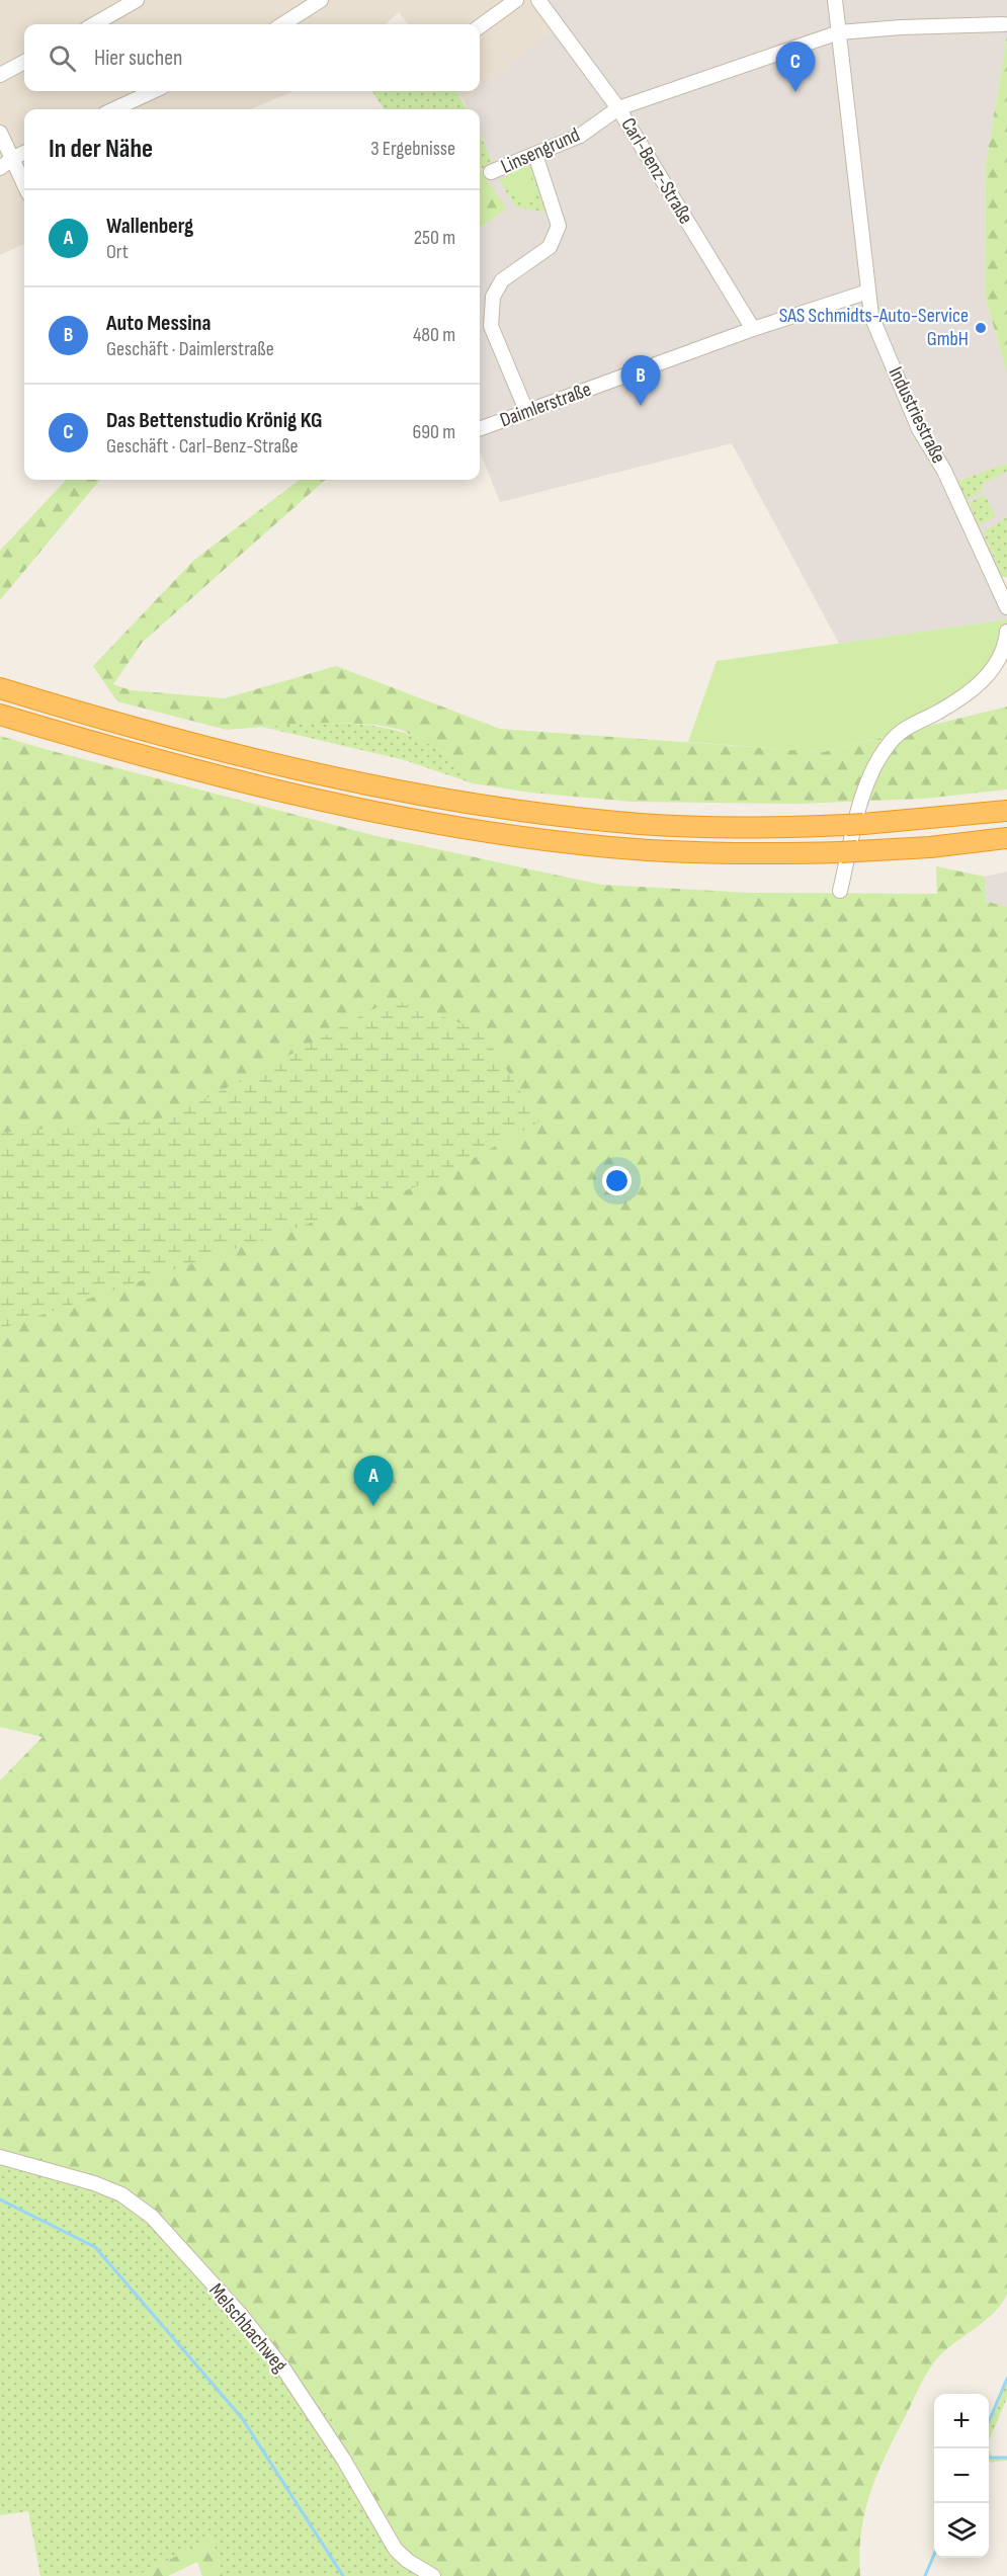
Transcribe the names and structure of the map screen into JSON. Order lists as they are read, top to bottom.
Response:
{
  "streets": {
    "street": [
      "Linsengrund",
      "Carl-Benz-Straße",
      "Daimlerstraße",
      "Industriestraße",
      "Melschbachweg"
    ]
  },
  "crossings": [
    ["Linsengrund", "Carl-Benz-Straße"],
    ["Carl-Benz-Straße", "Daimlerstraße"],
    ["Carl-Benz-Straße", "Industriestraße"]
  ],
  "places": ["SAS Schmidts-Auto-Service GmbH"],
  "page": {
    "search": "Hier suchen",
    "pins": ["C", "B", "A"],
    "heading": ["In der Nähe", "3 Ergebnisse"],
    "list": [
      {
        "mark": "A",
        "name": "Wallenberg",
        "note": "Ort",
        "value": "250 m"
      },
      {
        "mark": "B",
        "name": "Auto Messina",
        "note": "Geschäft · Daimlerstraße",
        "value": "480 m"
      },
      {
        "mark": "C",
        "name": "Das Bettenstudio Krönig KG",
        "note": "Geschäft · Carl-Benz-Straße",
        "value": "690 m"
      }
    ],
    "map_buttons": ["+", "−"]
  }
}
